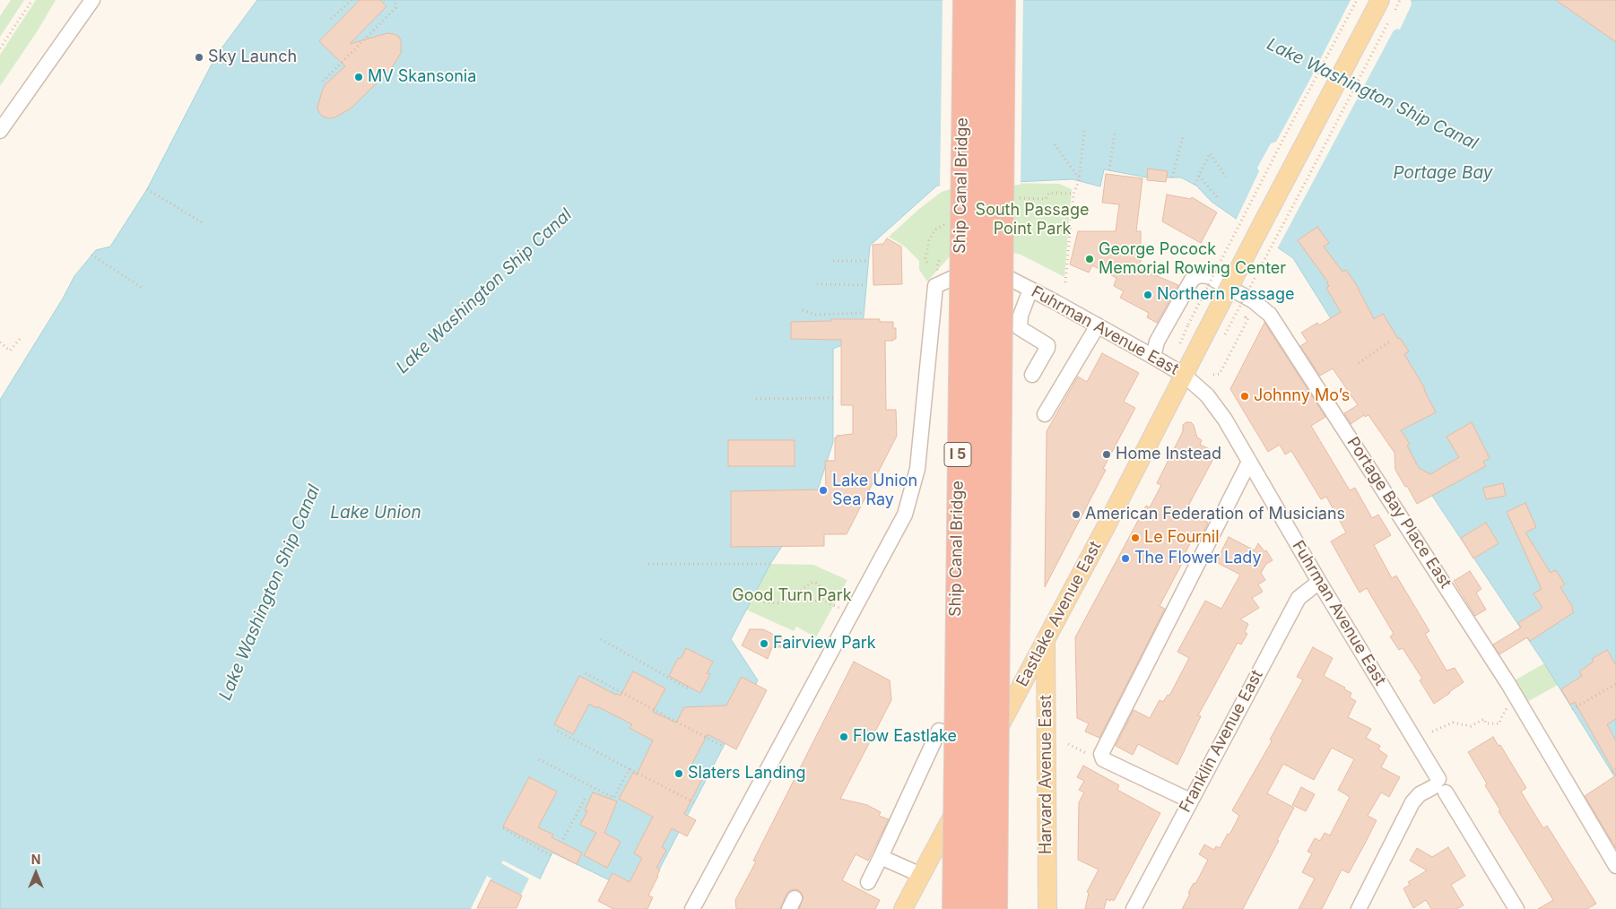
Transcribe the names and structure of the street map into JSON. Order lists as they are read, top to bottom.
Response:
{
  "streets": {
    "highway": ["Ship Canal Bridge", "I 5"],
    "main road": ["Eastlake Avenue East", "Harvard Avenue East"],
    "street": ["Fuhrman Avenue East", "Portage Bay Place East", "Franklin Avenue East"]
  },
  "crossings": [
    ["Fuhrman Avenue East", "Portage Bay Place East"],
    ["Fuhrman Avenue East", "Eastlake Avenue East"],
    ["Fuhrman Avenue East", "Franklin Avenue East"],
    ["Eastlake Avenue East", "Harvard Avenue East"]
  ],
  "water": ["Lake Washington Ship Canal", "Portage Bay", "Lake Union"],
  "parks": ["South Passage Point Park", "Good Turn Park"],
  "places": [
    "Sky Launch",
    "MV Skansonia",
    "George Pocock Memorial Rowing Center",
    "Northern Passage",
    "Johnny Mo’s",
    "Home Instead",
    "Lake Union Sea Ray",
    "American Federation of Musicians",
    "Le Fournil",
    "The Flower Lady",
    "Fairview Park",
    "Flow Eastlake",
    "Slaters Landing"
  ],
  "north": "top"
}
